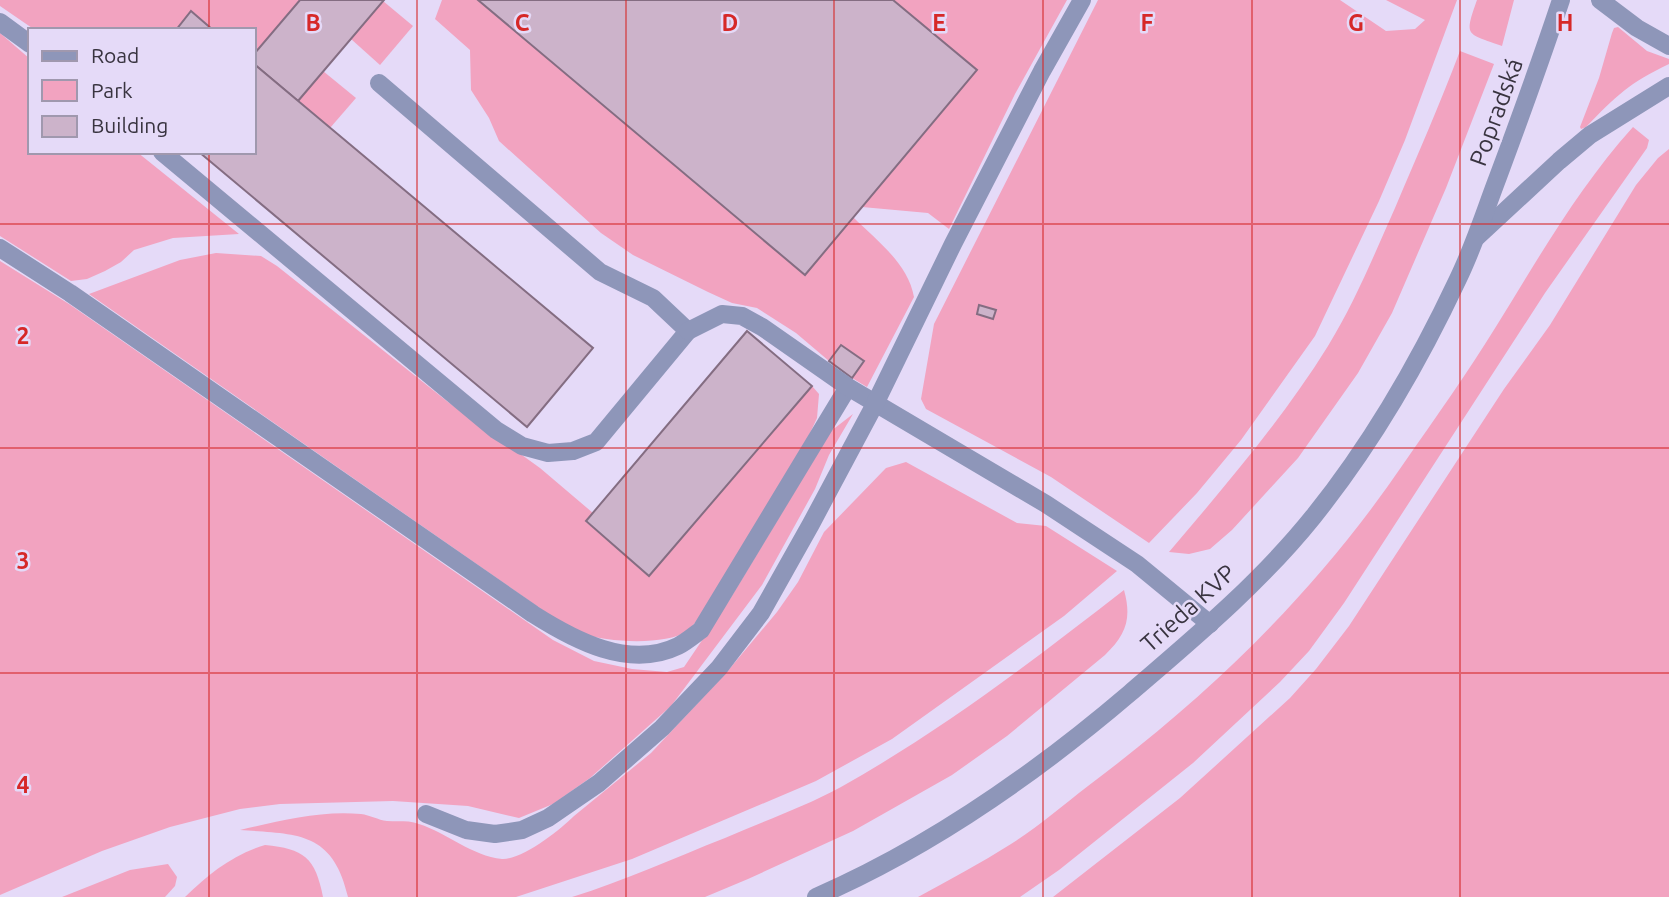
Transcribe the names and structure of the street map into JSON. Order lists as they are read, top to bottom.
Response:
{
  "streets": {
    "street": ["Popradská", "Trieda KVP"]
  },
  "crossings": [
    ["Popradská", "Trieda KVP"]
  ],
  "legend": ["Road", "Park", "Building"],
  "grid": {
    "columns": [
      "B",
      "C",
      "D",
      "E",
      "F",
      "G",
      "H"
    ],
    "rows": ["2", "3", "4"]
  }
}
